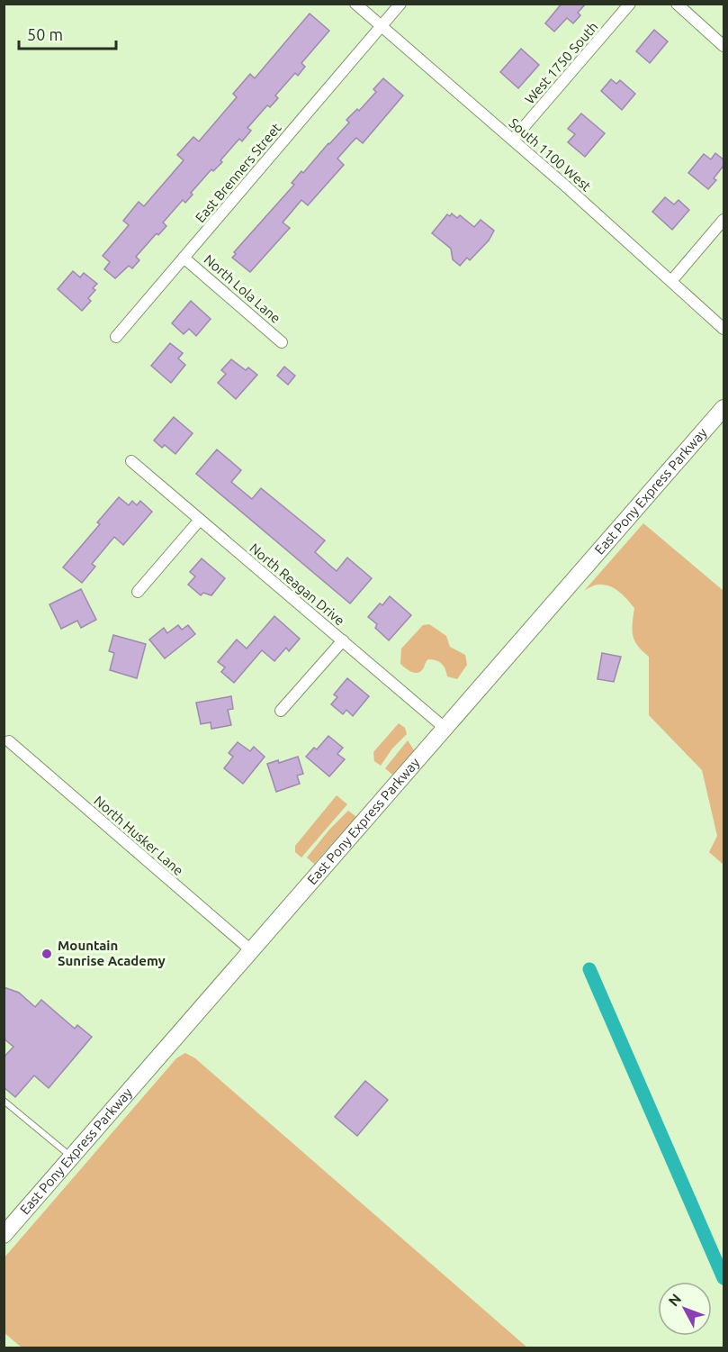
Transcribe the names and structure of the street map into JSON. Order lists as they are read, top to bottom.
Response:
{
  "streets": {
    "street": [
      "West 1750 South",
      "South 1100 West",
      "East Brenners Street",
      "North Lola Lane",
      "East Pony Express Parkway",
      "North Reagan Drive",
      "North Husker Lane"
    ]
  },
  "crossings": [
    ["West 1750 South", "South 1100 West"],
    ["South 1100 West", "East Brenners Street"],
    ["East Brenners Street", "North Lola Lane"],
    ["East Pony Express Parkway", "North Reagan Drive"],
    ["East Pony Express Parkway", "North Husker Lane"]
  ],
  "places": ["Mountain Sunrise Academy"],
  "scale_bar": "50 m",
  "north": "top left"
}
